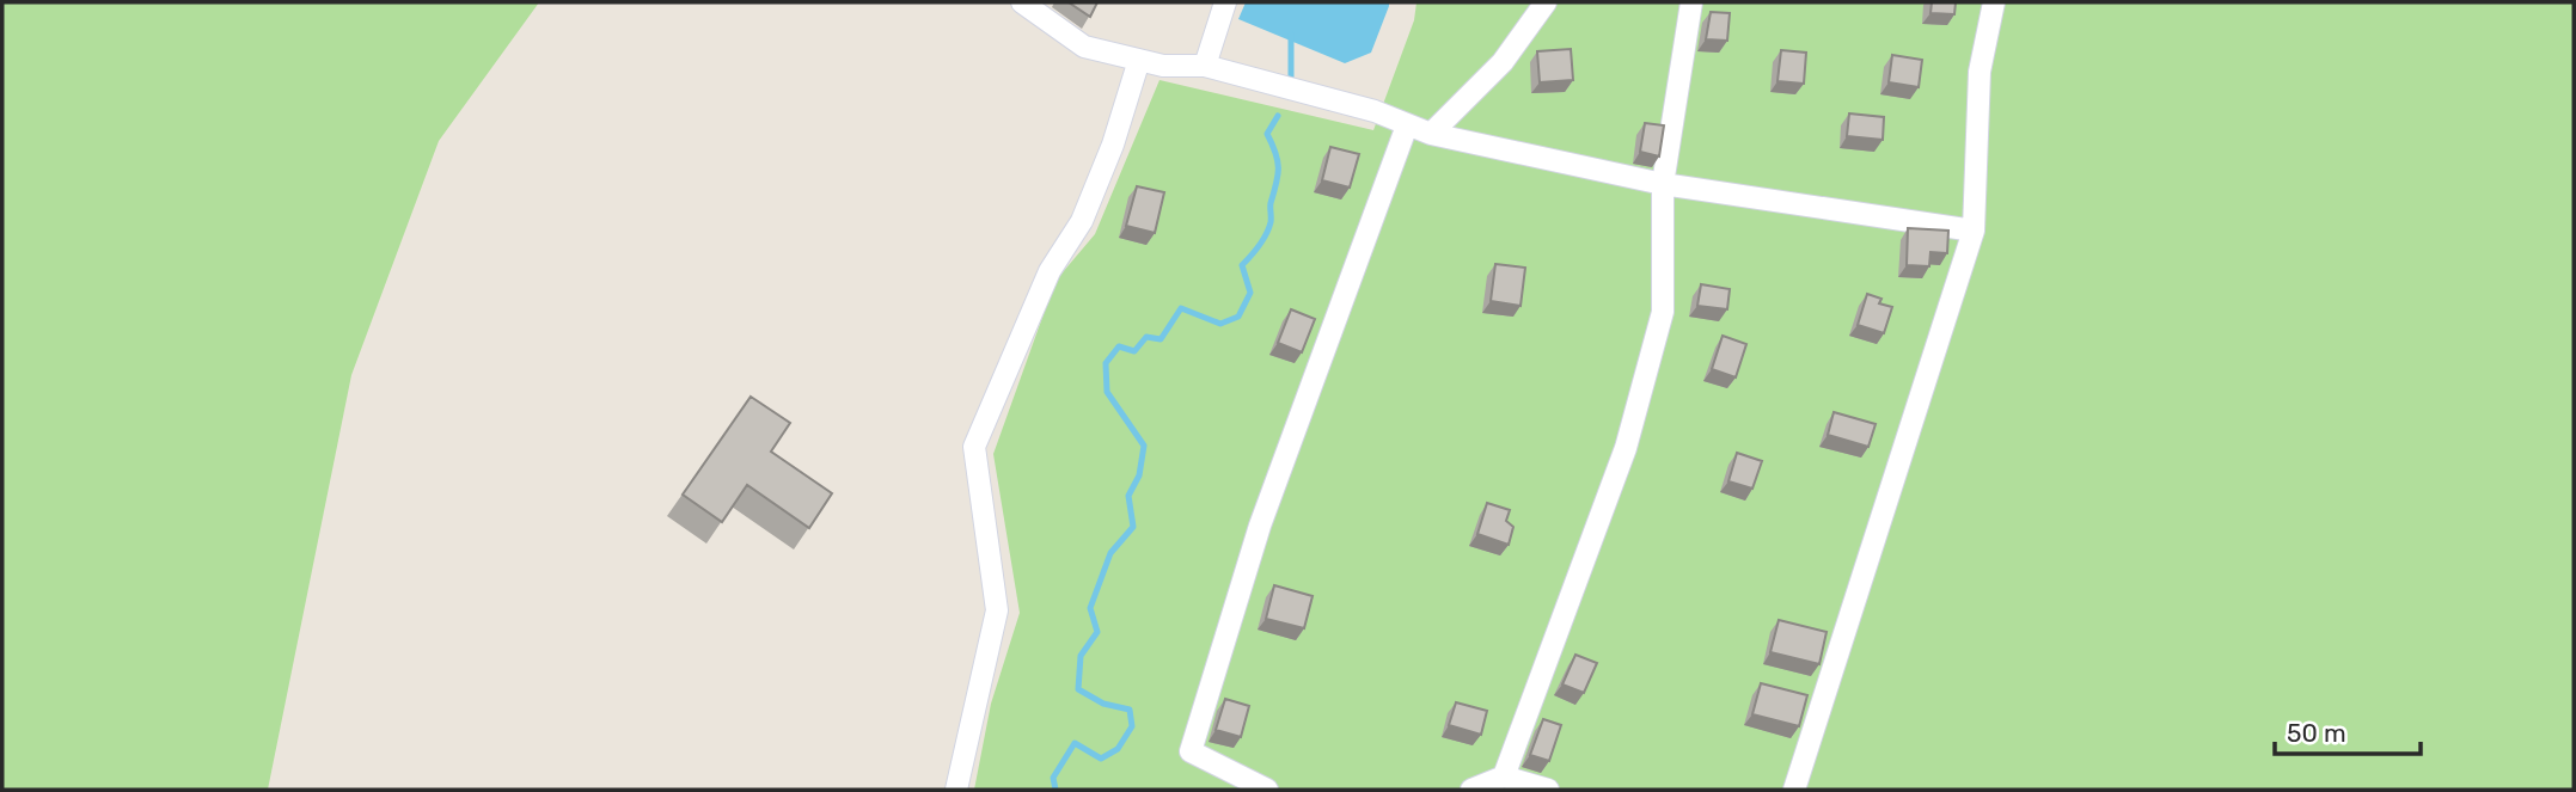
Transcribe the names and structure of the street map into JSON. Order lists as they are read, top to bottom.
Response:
{
  "scale_bar": "50 m"
}
